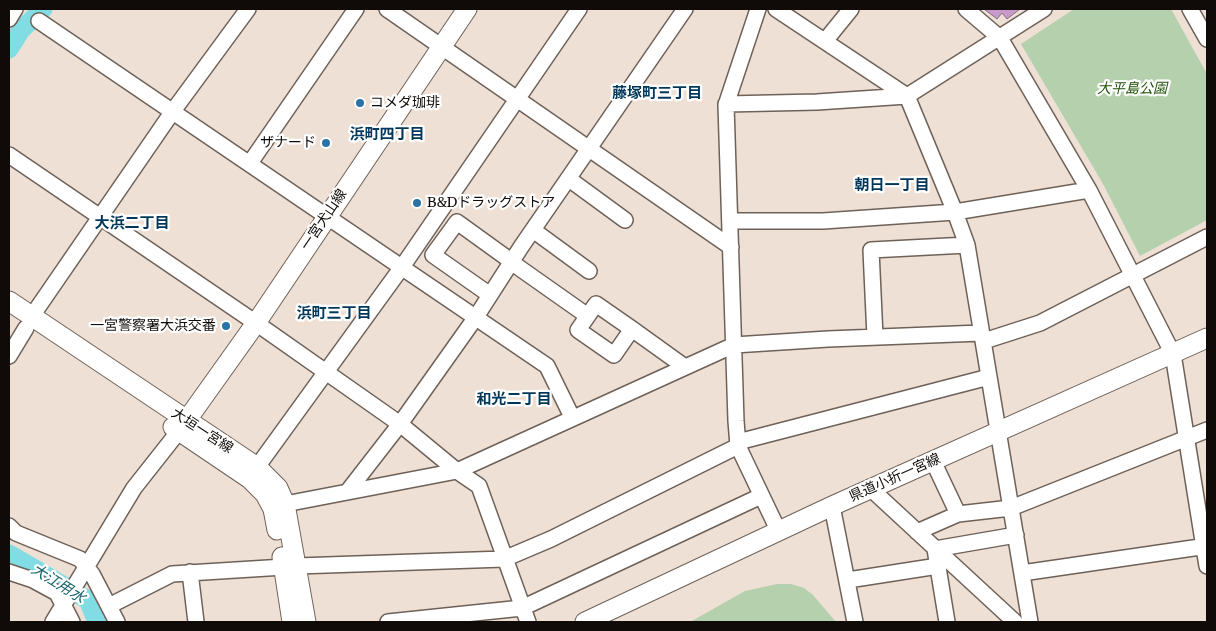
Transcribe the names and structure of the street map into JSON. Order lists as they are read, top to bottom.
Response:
{
  "streets": {
    "main road": ["一宮犬山線", "大垣一宮線", "県道小折一宮線"]
  },
  "crossings": [
    ["一宮犬山線", "大垣一宮線"]
  ],
  "districts": [
    "藤塚町三丁目",
    "浜町四丁目",
    "朝日一丁目",
    "大浜二丁目",
    "浜町三丁目",
    "和光二丁目"
  ],
  "water": ["大江用水"],
  "parks": ["大平島公園"],
  "places": [
    "コメダ珈琲",
    "ザナード",
    "B&Dドラッグストア",
    "一宮警察署大浜交番"
  ]
}
